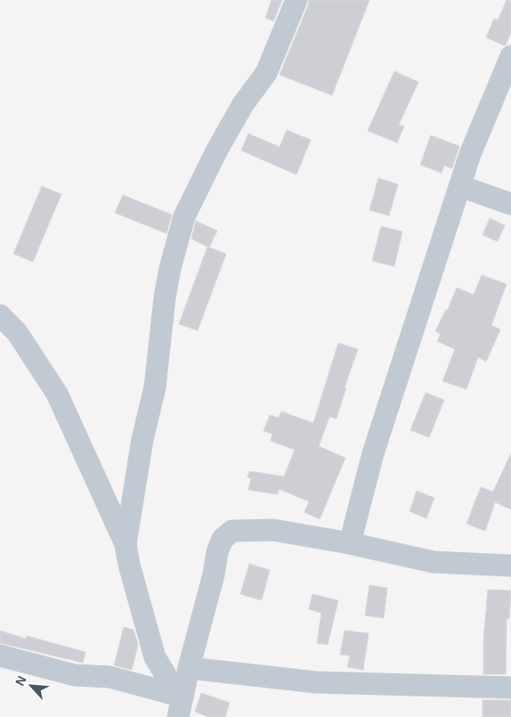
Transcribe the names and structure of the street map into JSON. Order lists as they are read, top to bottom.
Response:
{
  "north": "top left"
}
